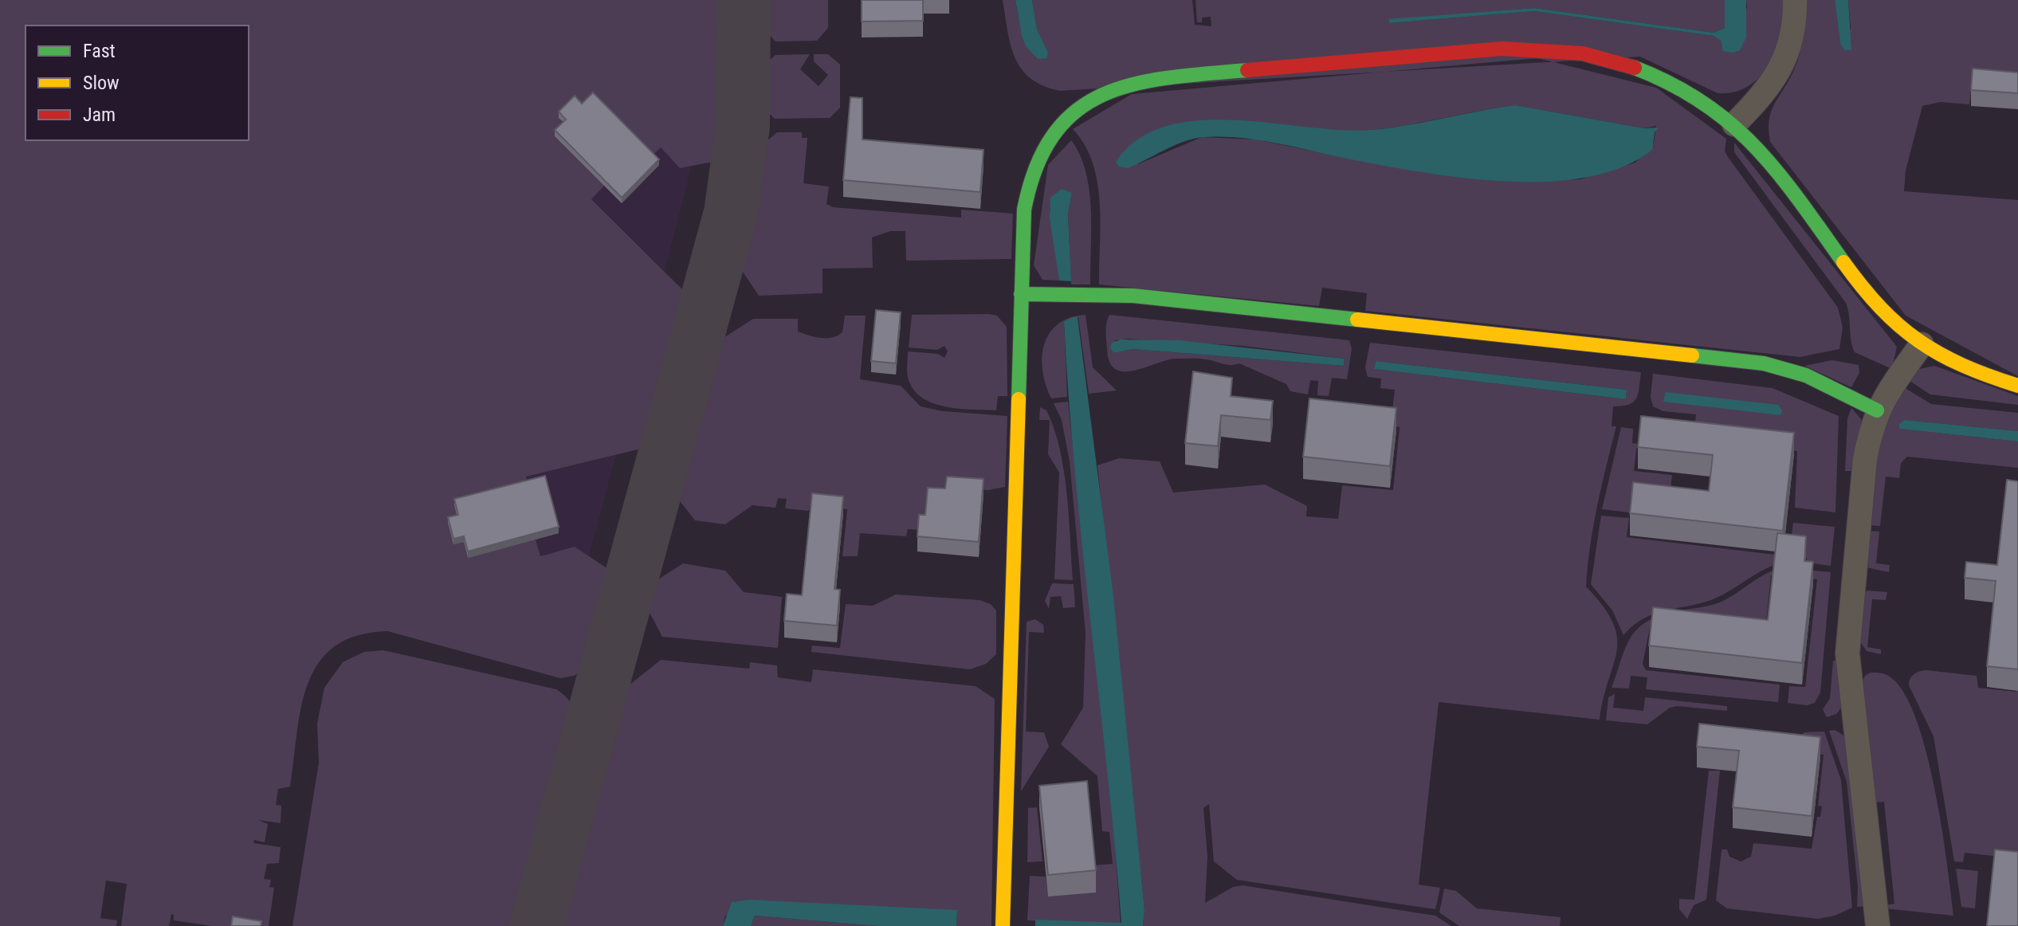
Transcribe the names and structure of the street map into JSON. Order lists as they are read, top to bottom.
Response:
{
  "legend": ["Fast", "Slow", "Jam"]
}
